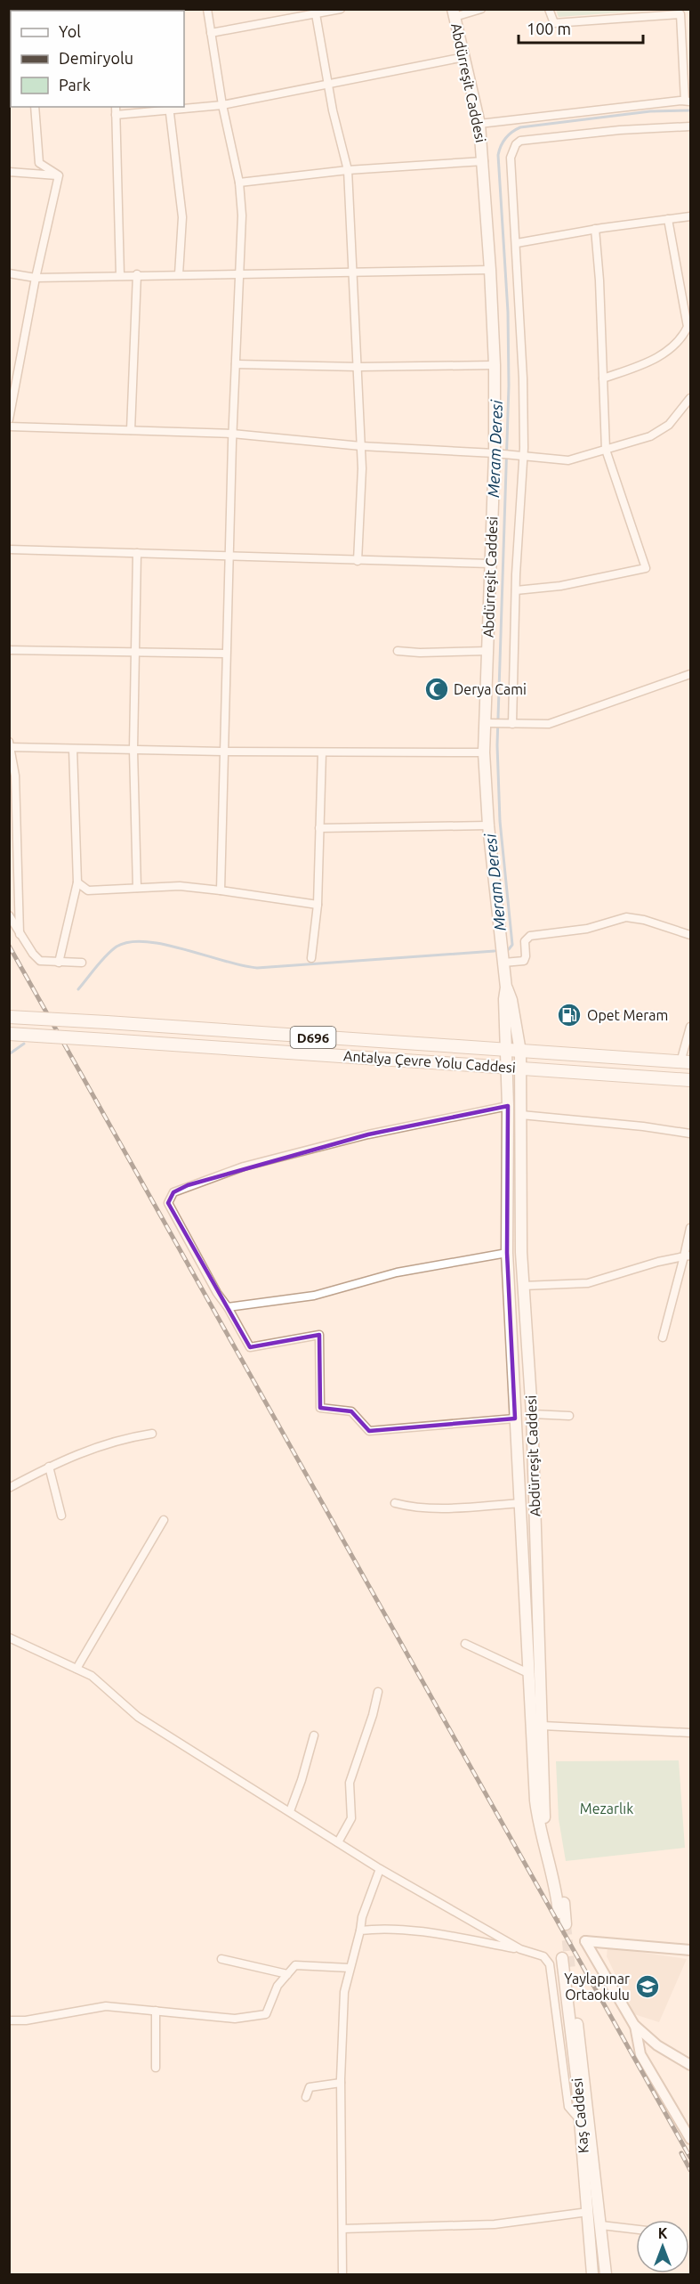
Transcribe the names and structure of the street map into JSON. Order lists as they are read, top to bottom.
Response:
{
  "streets": {
    "highway": ["D696", "Antalya Çevre Yolu Caddesi"],
    "main road": ["Abdürreşit Caddesi", "Kaş Caddesi"]
  },
  "crossings": [
    ["Abdürreşit Caddesi", "Antalya Çevre Yolu Caddesi"]
  ],
  "water": ["Meram Deresi"],
  "parks": ["Mezarlık"],
  "places": {
    "mosque": ["Derya Cami"],
    "fuel station": ["Opet Meram"],
    "school or university": ["Yaylapınar Ortaokulu"]
  },
  "legend": ["Yol", "Demiryolu", "Park"],
  "scale_bar": "100 m",
  "north": "top"
}
